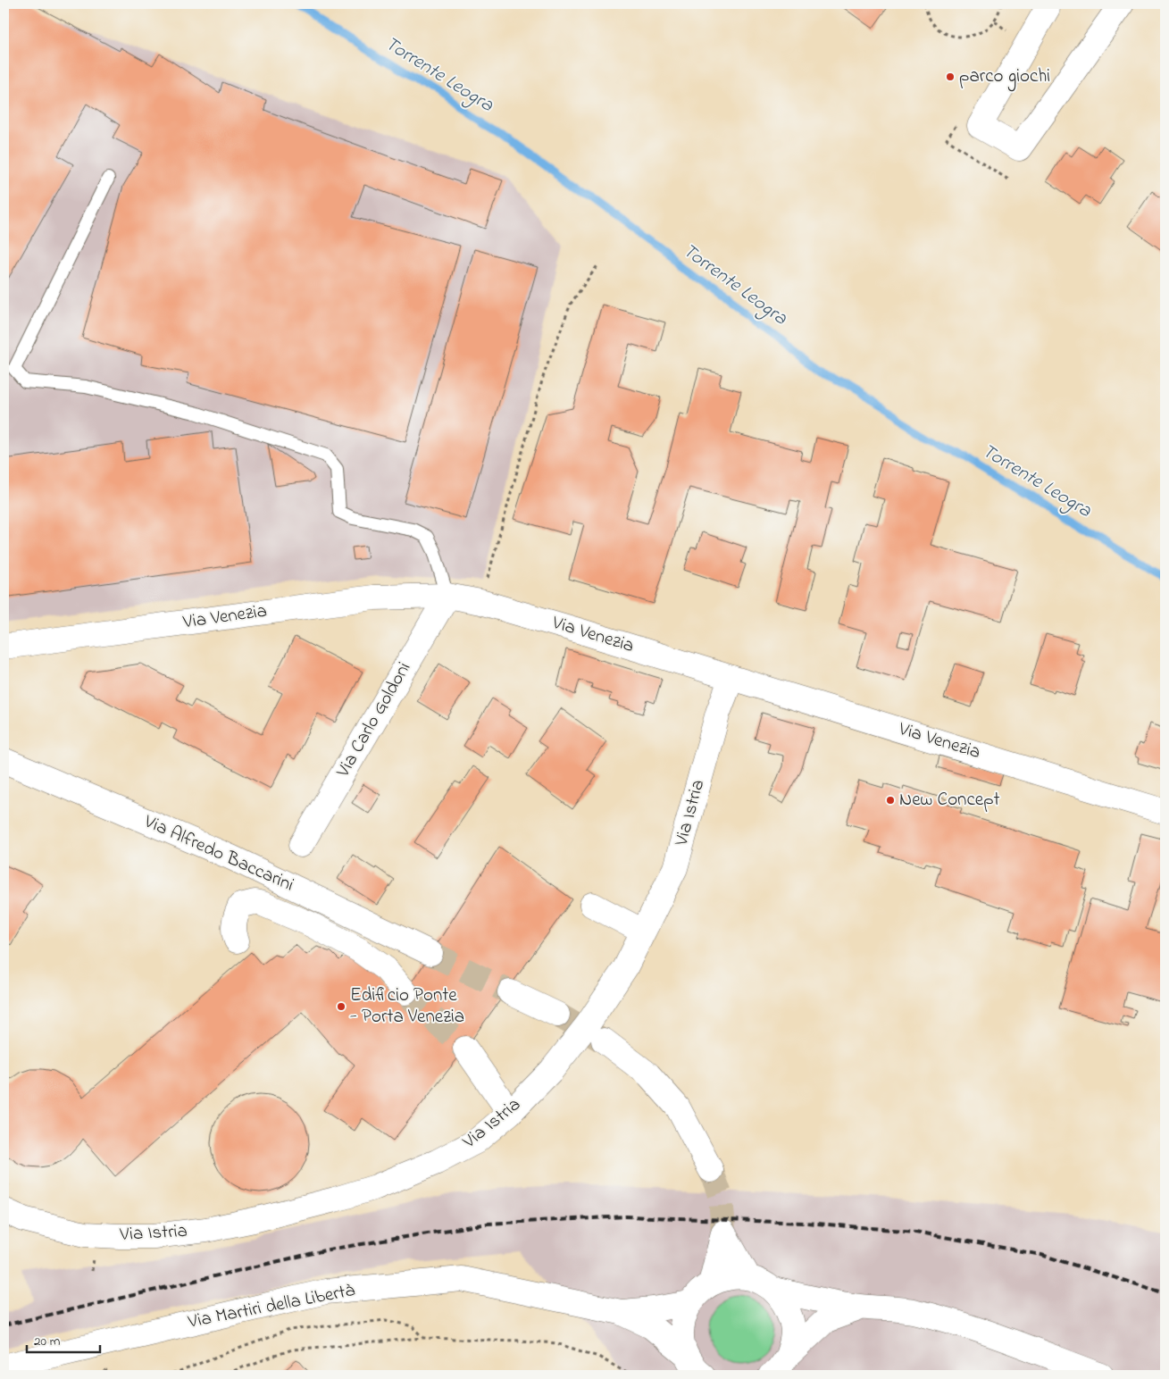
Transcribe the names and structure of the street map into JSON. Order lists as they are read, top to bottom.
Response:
{
  "streets": {
    "street": [
      "Via Venezia",
      "Via Carlo Goldoni",
      "Via Istria",
      "Via Alfredo Baccarini",
      "Via Martiri della Libertà"
    ]
  },
  "crossings": [
    ["Via Venezia", "Via Carlo Goldoni"],
    ["Via Venezia", "Via Istria"]
  ],
  "water": ["Torrente Leogra"],
  "places": ["parco giochi", "New Concept", "Edificio Ponte - Porta Venezia"],
  "scale_bar": "20 m"
}
